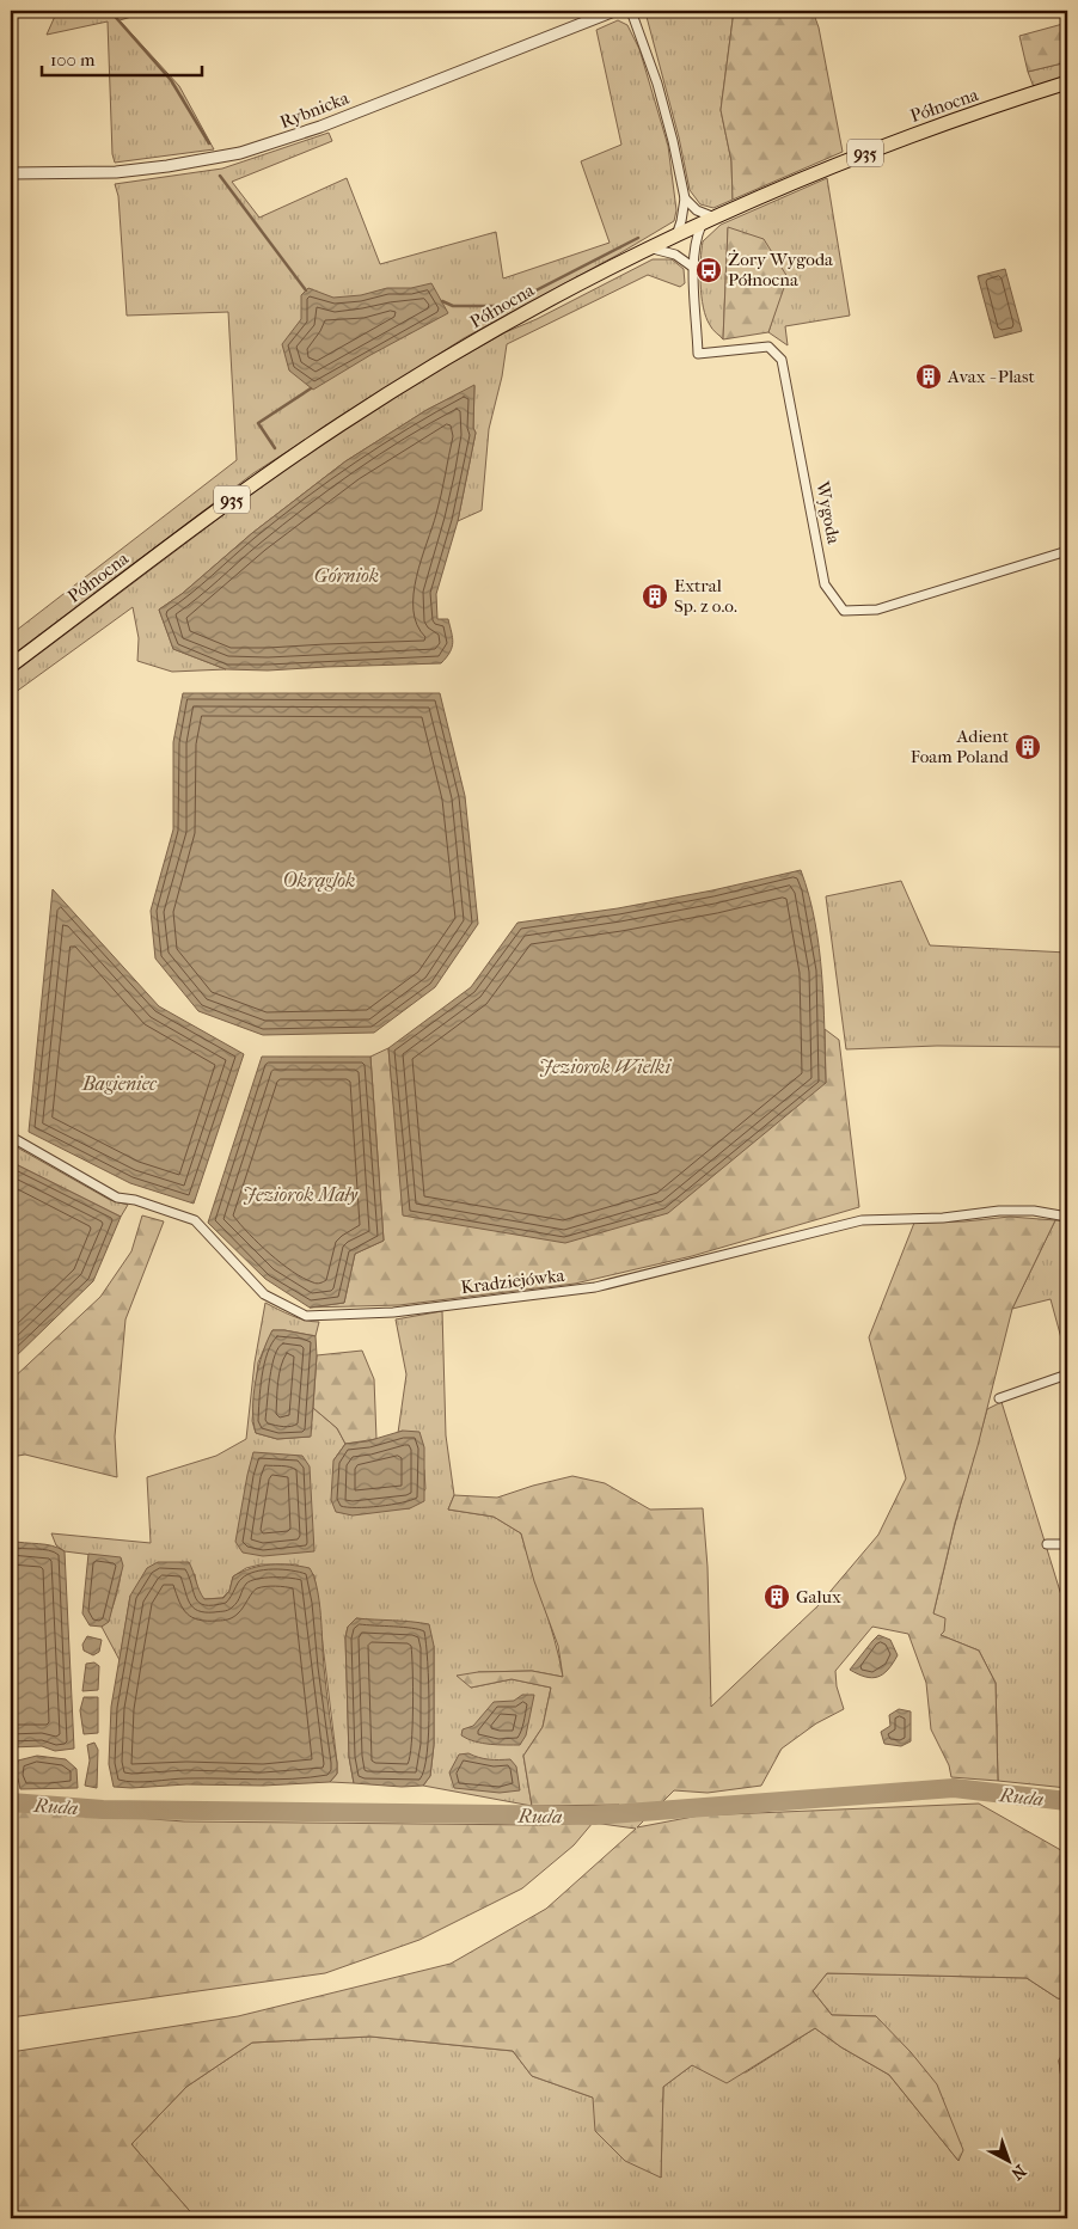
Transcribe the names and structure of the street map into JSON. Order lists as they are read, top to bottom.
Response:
{
  "streets": {
    "main road": ["Północna", "935"],
    "street": ["Rybnicka", "Wygoda", "Kradziejówka"]
  },
  "crossings": [
    ["Północna", "Wygoda"]
  ],
  "water": [
    "Górniok",
    "Okrąglok",
    "Jeziorok Wielki",
    "Bagieniec",
    "Jeziorok Mały",
    "Ruda"
  ],
  "places": {
    "bus stop": ["Żory Wygoda Północna"],
    "building": [
      "Avax - Plast",
      "Extral Sp. z o.o.",
      "Adient Foam Poland",
      "Galux"
    ]
  },
  "scale_bar": "100 m",
  "north": "bottom right"
}
